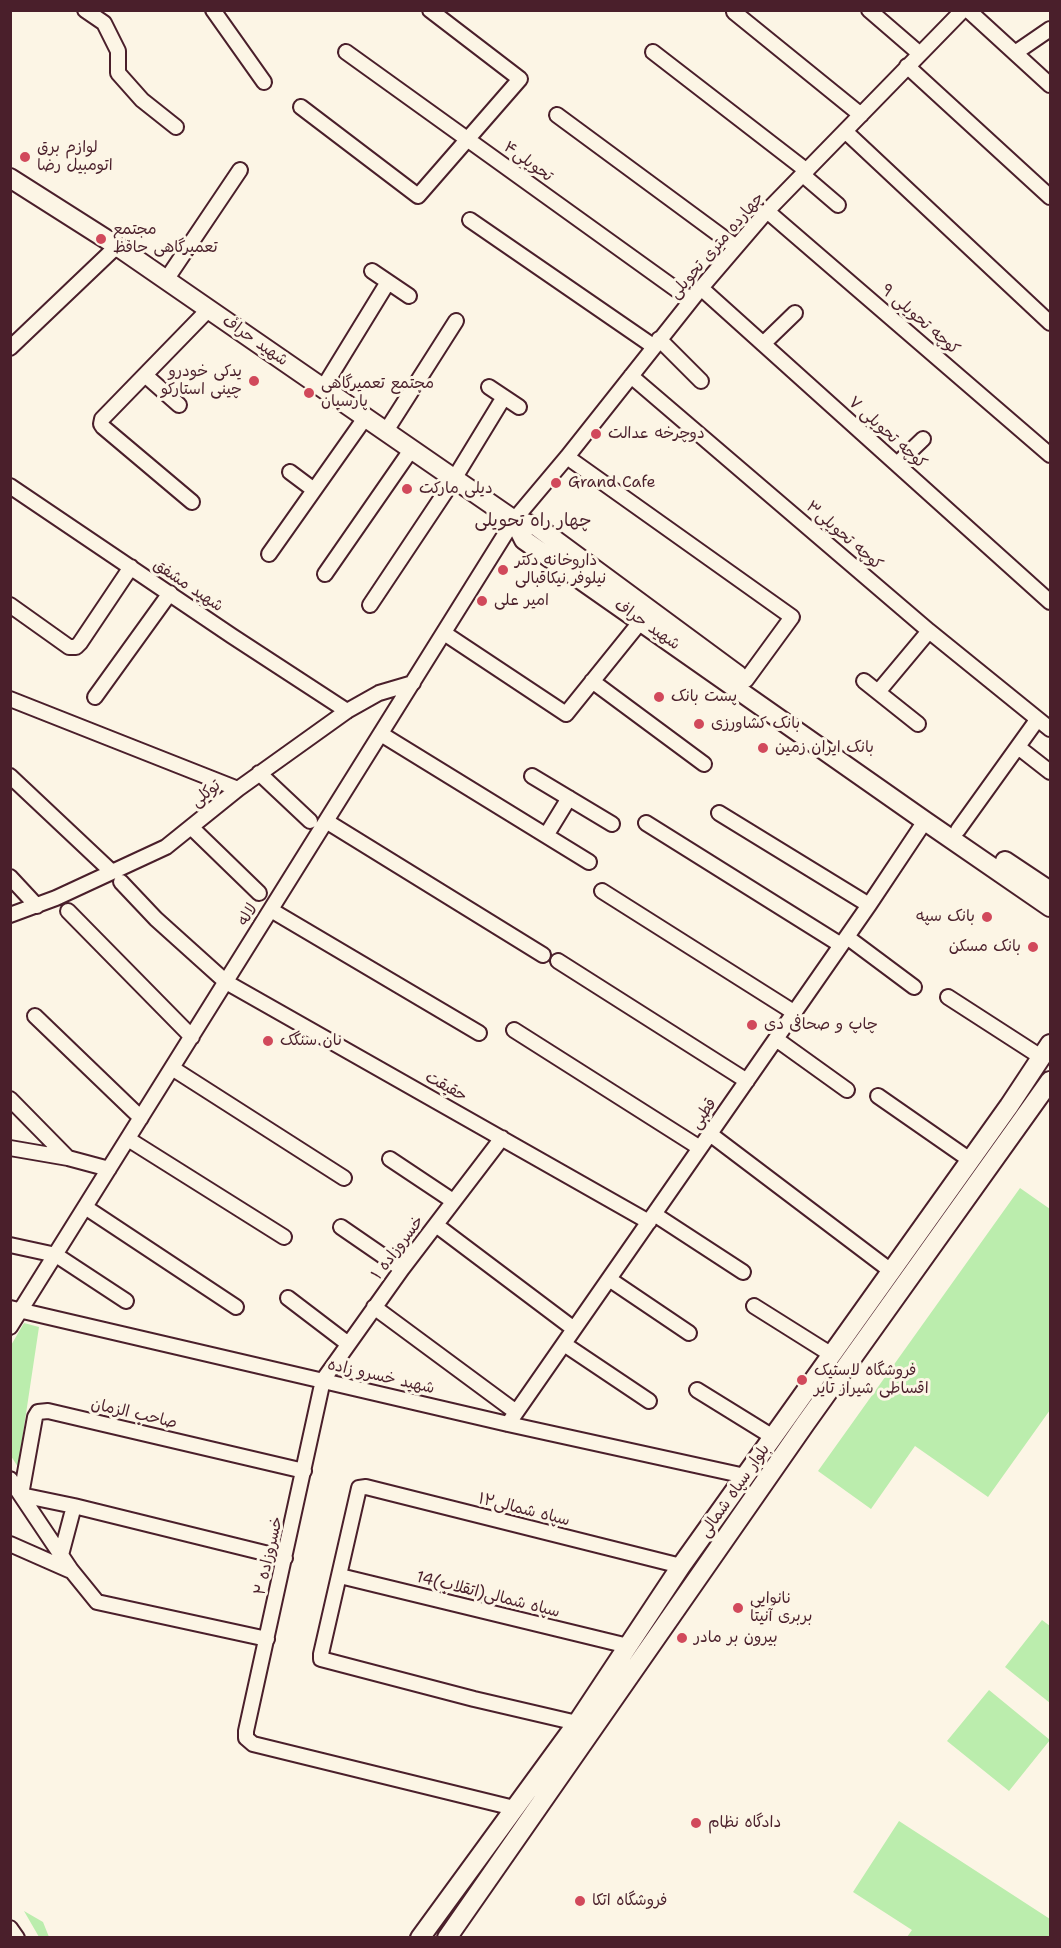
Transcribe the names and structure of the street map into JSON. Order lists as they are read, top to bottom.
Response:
{
  "streets": {
    "main road": ["شهید حراف", "بلوار سپاه شمالی"],
    "street": [
      "تحویلی۴",
      "چهارده متری تحویلی",
      "کوچه تحویلی ۹",
      "کوچه تحویلی ۷",
      "کوچه تحویلی۳",
      "شهید مشفق",
      "توکلی",
      "لاله",
      "حقیقت",
      "قطبی",
      "خسروزاده ۱",
      "شهید خسرو زاده",
      "صاحب الزمان",
      "سپاه شمالی۱۲",
      "خسروزاده ۲",
      "14سپاه شمالی(اتقلاب)"
    ]
  },
  "crossings": [
    ["تحویلی۴", "چهارده متری تحویلی"],
    ["چهارده متری تحویلی", "کوچه تحویلی ۹"],
    ["چهارده متری تحویلی", "شهید حراف"],
    ["چهارده متری تحویلی", "کوچه تحویلی ۷"],
    ["چهارده متری تحویلی", "کوچه تحویلی۳"],
    ["چهارده متری تحویلی", "لاله"],
    ["شهید حراف", "لاله"],
    ["شهید حراف", "قطبی"],
    ["شهید مشفق", "توکلی"],
    ["توکلی", "لاله"],
    ["توکلی", "حقیقت"],
    ["لاله", "حقیقت"],
    ["لاله", "شهید خسرو زاده"],
    ["حقیقت", "قطبی"],
    ["حقیقت", "خسروزاده ۱"],
    ["قطبی", "شهید خسرو زاده"],
    ["خسروزاده ۱", "شهید خسرو زاده"],
    ["خسروزاده ۱", "خسروزاده ۲"],
    ["شهید خسرو زاده", "بلوار سپاه شمالی"],
    ["شهید خسرو زاده", "خسروزاده ۲"],
    ["صاحب الزمان", "خسروزاده ۲"],
    ["بلوار سپاه شمالی", "سپاه شمالی۱۲"],
    ["بلوار سپاه شمالی", "خسروزاده ۲"],
    ["بلوار سپاه شمالی", "14سپاه شمالی(اتقلاب)"],
    ["سپاه شمالی۱۲", "14سپاه شمالی(اتقلاب)"]
  ],
  "districts": ["چهار راه تحویلی"],
  "places": [
    "لوازم برق اتومبیل رضا",
    "مجتمع تعمیرگاهی حافظ",
    "یدکی خودرو چینی استارکو",
    "مجتمع تعمیرگاهی پارسیان",
    "دوچرخه عدالت",
    "Grand Cafe",
    "دیلی مارکت",
    "داروخانه دکتر نیلوفر نیکاقبالی",
    "امیر علی",
    "پست بانک",
    "بانک کشاورزی",
    "بانک ایران زمین",
    "بانک سپه",
    "بانک مسکن",
    "چاپ و صحافی دی",
    "نان سنگک",
    "فروشگاه لاستیک اقساطی شیراز تایر",
    "نانوایی بربری آنیتا",
    "بیرون بر مادر",
    "دادگاه نظام",
    "فروشگاه اتکا"
  ]
}
